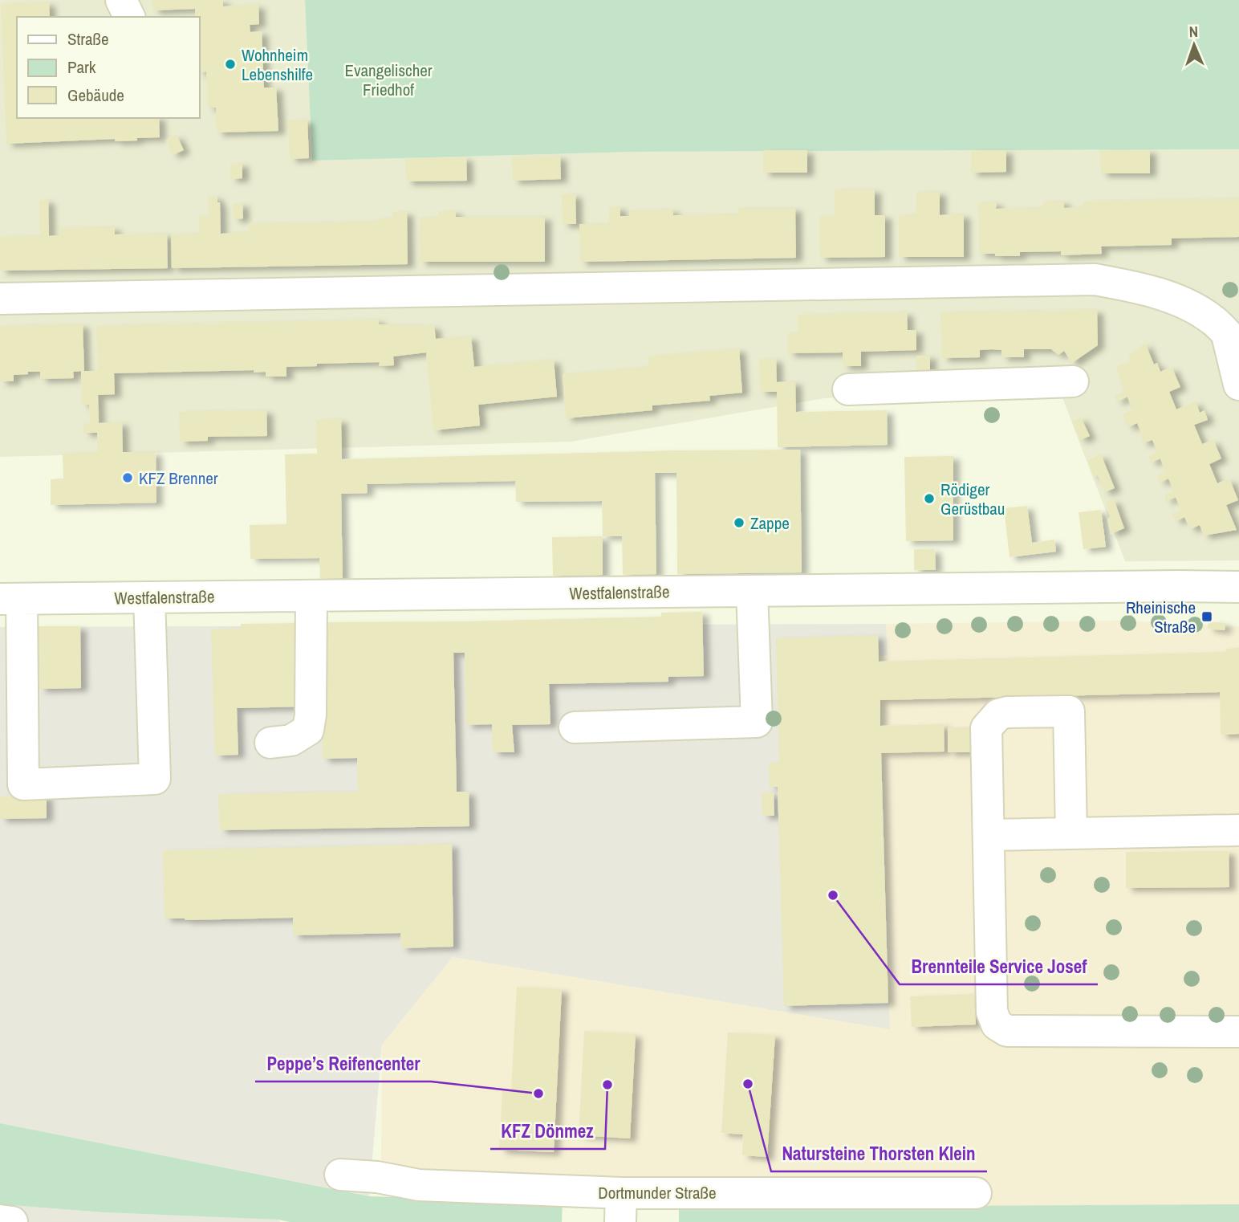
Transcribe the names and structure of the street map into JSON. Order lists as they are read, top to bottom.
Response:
{
  "streets": {
    "street": ["Westfalenstraße", "Dortmunder Straße"]
  },
  "parks": ["Evangelischer Friedhof"],
  "places": {
    "other": [
      "Wohnheim Lebenshilfe",
      "KFZ Brenner",
      "Rödiger Gerüstbau",
      "Zappe",
      "Brennteile Service Josef",
      "Natursteine Thorsten Klein",
      "KFZ Dönmez",
      "Peppe’s Reifencenter"
    ],
    "transit": ["Rheinische Straße"]
  },
  "legend": ["Straße", "Park", "Gebäude"],
  "north": "top"
}
